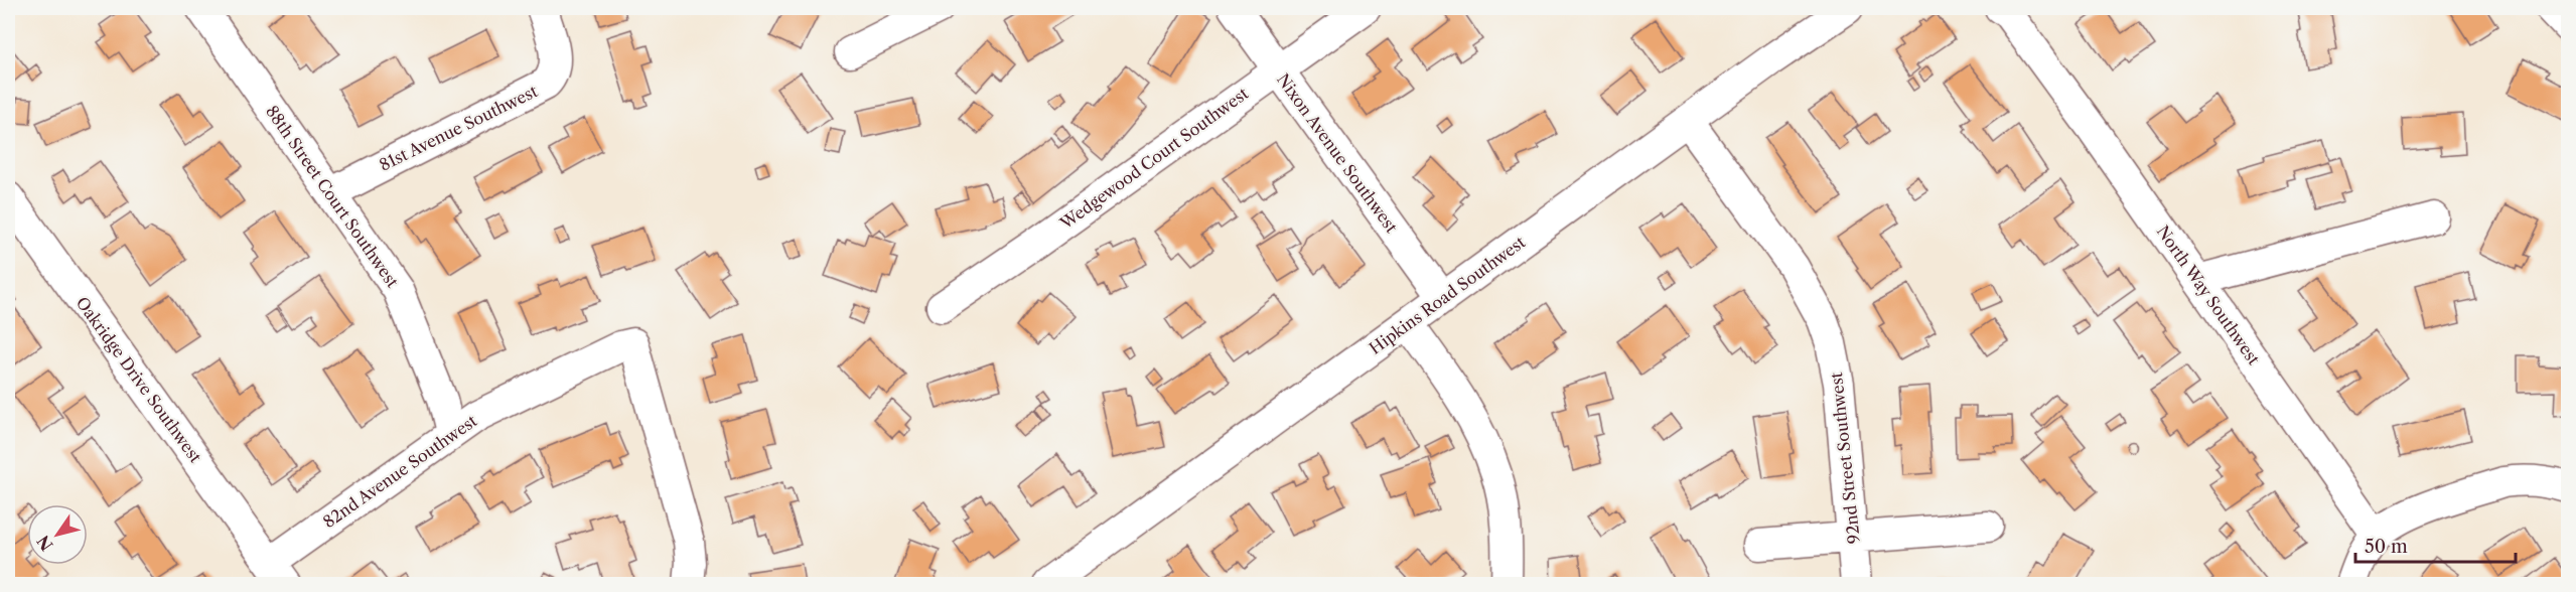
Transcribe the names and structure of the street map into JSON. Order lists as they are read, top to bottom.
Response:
{
  "streets": {
    "street": [
      "81st Avenue Southwest",
      "Nixon Avenue Southwest",
      "Wedgewood Court Southwest",
      "88th Street Court Southwest",
      "Hipkins Road Southwest",
      "North Way Southwest",
      "Oakridge Drive Southwest",
      "92nd Street Southwest",
      "82nd Avenue Southwest"
    ]
  },
  "crossings": [
    ["81st Avenue Southwest", "88th Street Court Southwest"],
    ["Nixon Avenue Southwest", "Wedgewood Court Southwest"],
    ["Nixon Avenue Southwest", "Hipkins Road Southwest"],
    ["88th Street Court Southwest", "82nd Avenue Southwest"],
    ["Hipkins Road Southwest", "92nd Street Southwest"],
    ["Oakridge Drive Southwest", "82nd Avenue Southwest"]
  ],
  "scale_bar": "50 m",
  "north": "bottom left"
}
